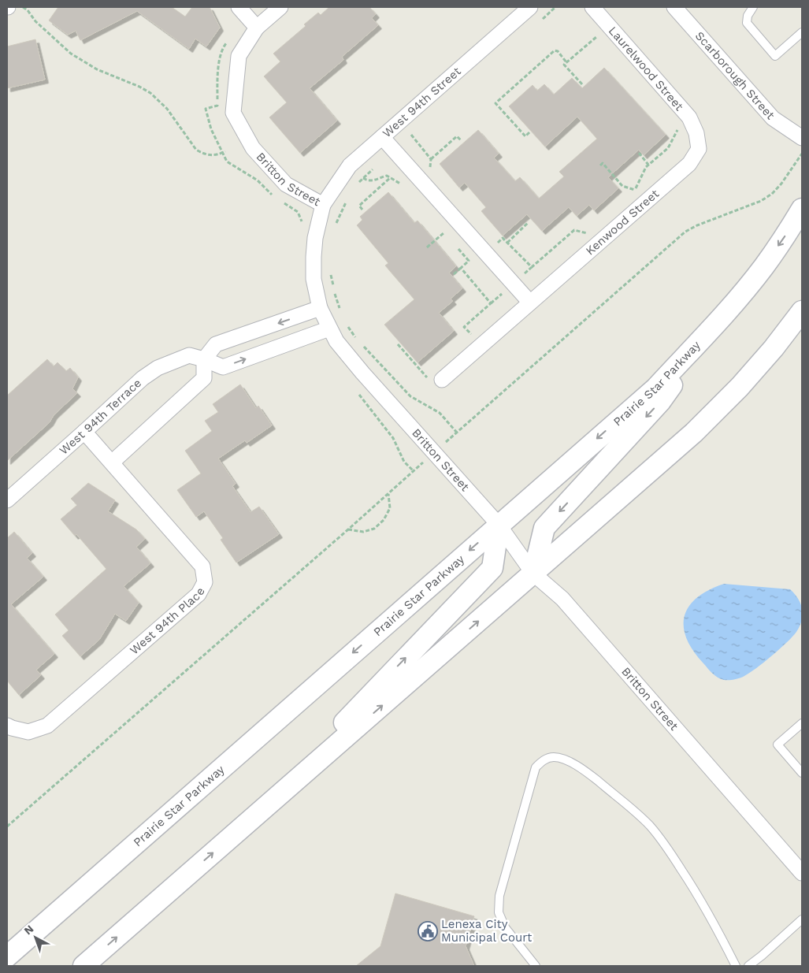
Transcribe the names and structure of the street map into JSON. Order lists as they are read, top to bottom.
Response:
{
  "streets": {
    "main road": ["Prairie Star Parkway"],
    "street": [
      "Laurelwood Street",
      "Scarborough Street",
      "West 94th Street",
      "Britton Street",
      "Kenwood Street",
      "West 94th Terrace",
      "West 94th Place"
    ]
  },
  "crossings": [
    ["Laurelwood Street", "Kenwood Street"],
    ["West 94th Street", "Britton Street"],
    ["Britton Street", "Prairie Star Parkway"],
    ["Britton Street", "West 94th Terrace"],
    ["West 94th Terrace", "West 94th Place"]
  ],
  "places": {
    "public building": ["Lenexa City Municipal Court"]
  },
  "north": "top left"
}
